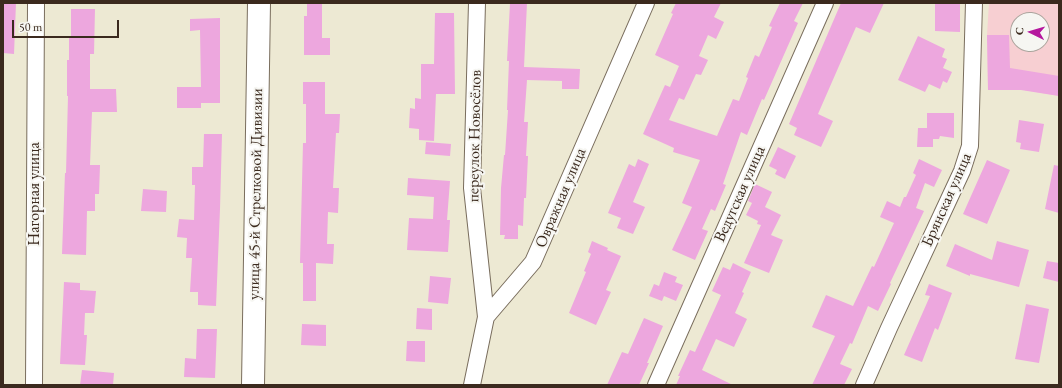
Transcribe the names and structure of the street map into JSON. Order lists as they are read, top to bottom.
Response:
{
  "streets": {
    "main road": ["улица 45-й Стрелковой Дивизии"],
    "street": [
      "переулок Новосёлов",
      "Нагорная улица",
      "Ведугская улица",
      "Овражная улица",
      "Брянская улица"
    ]
  },
  "crossings": [
    ["переулок Новосёлов", "Овражная улица"]
  ],
  "scale_bar": "50 m",
  "north": "left"
}
